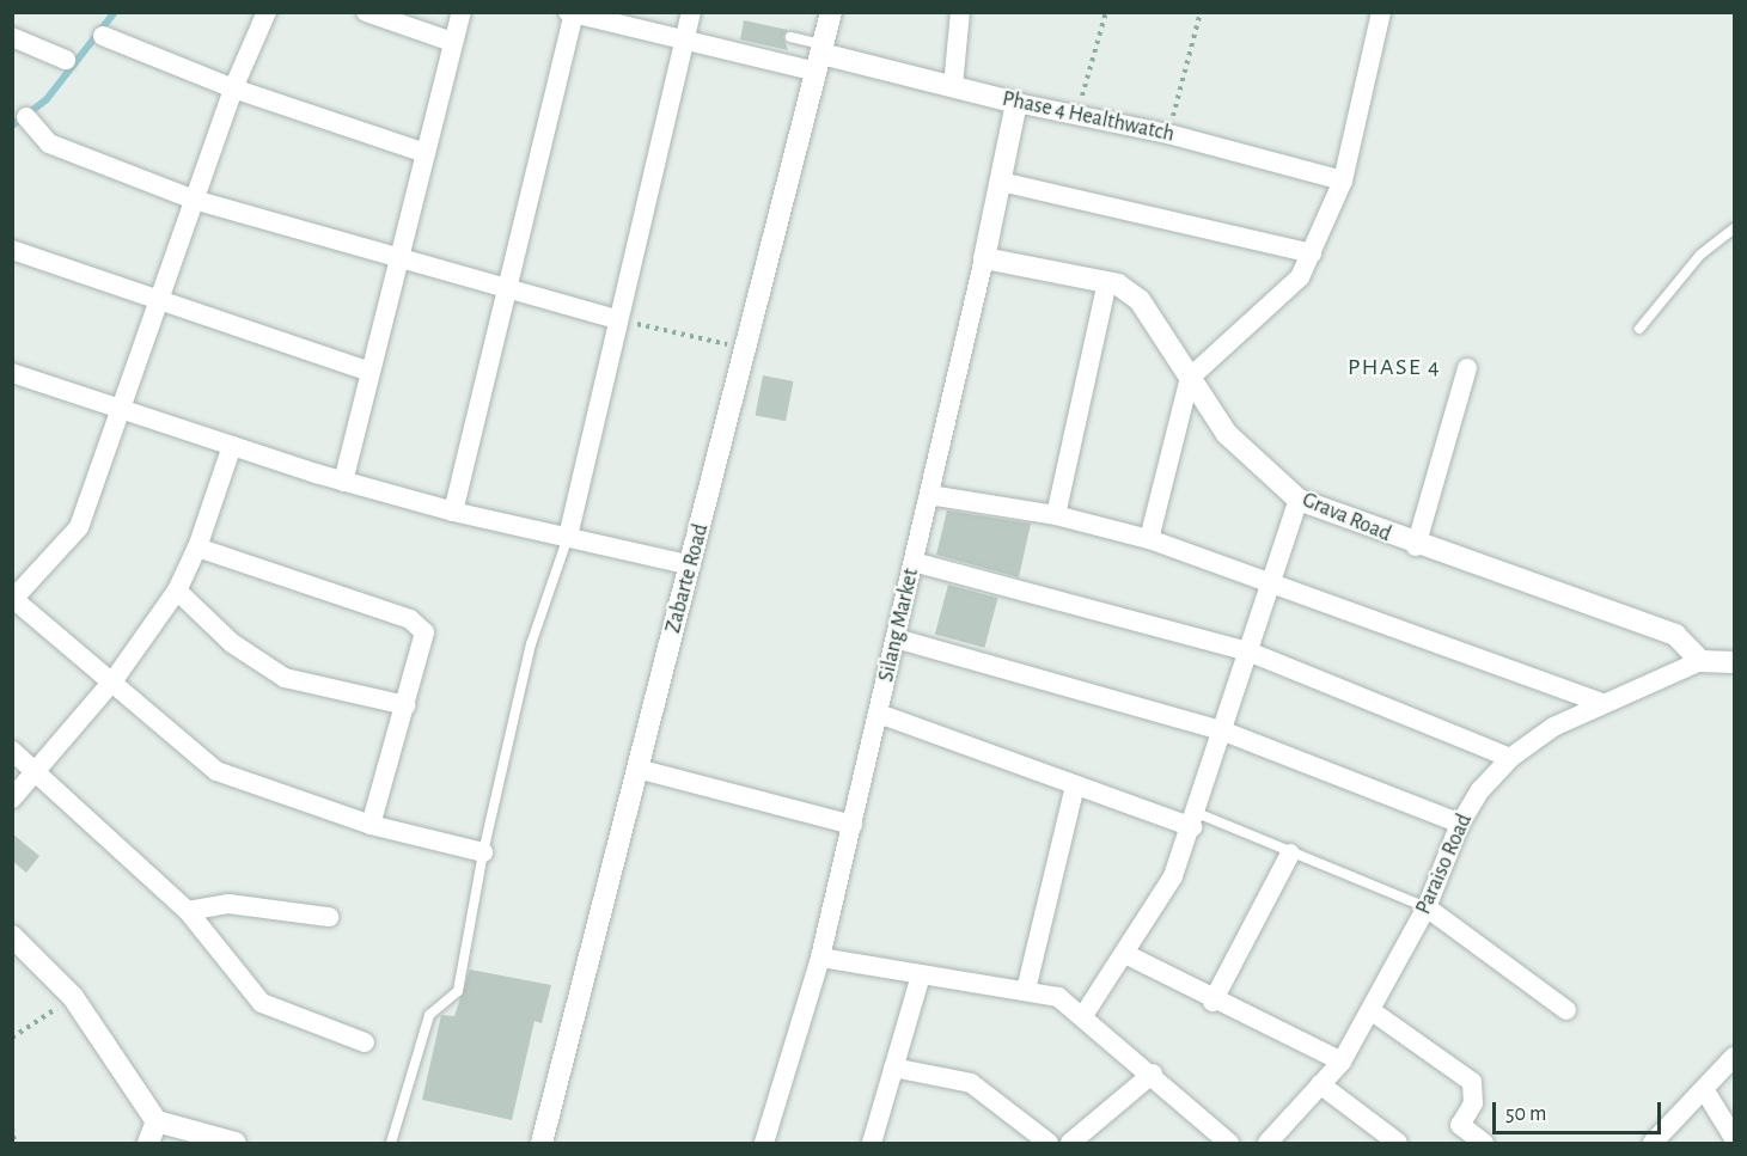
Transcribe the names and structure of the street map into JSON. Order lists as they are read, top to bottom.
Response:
{
  "streets": {
    "street": [
      "Phase 4 Healthwatch",
      "Grava Road",
      "Zabarte Road",
      "Silang Market",
      "Paraiso Road"
    ]
  },
  "crossings": [
    ["Phase 4 Healthwatch", "Zabarte Road"],
    ["Phase 4 Healthwatch", "Silang Market"],
    ["Grava Road", "Silang Market"],
    ["Grava Road", "Paraiso Road"]
  ],
  "districts": ["PHASE 4"],
  "scale_bar": "50 m"
}
